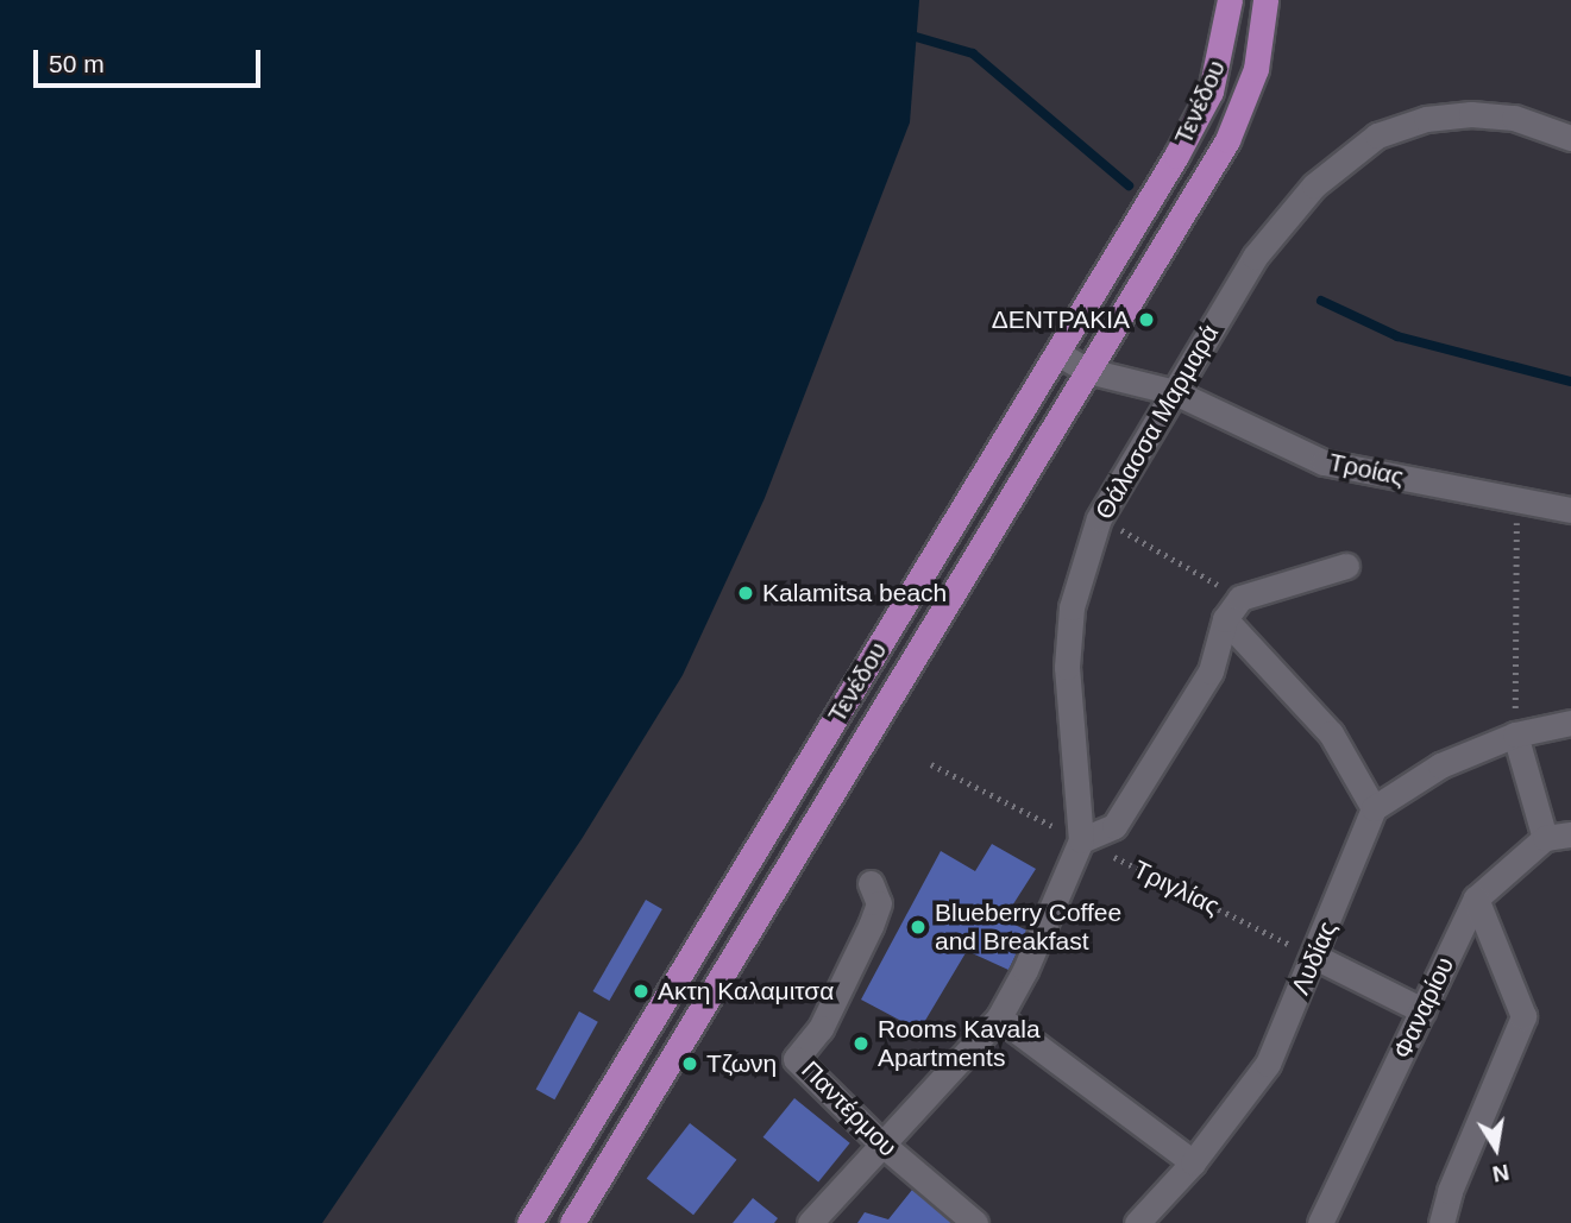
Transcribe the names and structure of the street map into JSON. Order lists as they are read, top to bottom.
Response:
{
  "streets": {
    "main road": ["Τενέδου"],
    "street": [
      "Θάλασσα Μαρμαρά",
      "Τροίας",
      "Λυδίας",
      "Φαναρίου",
      "Παντέρμου"
    ],
    "path": ["Τριγλίας"]
  },
  "crossings": [
    ["Τενέδου", "Τροίας"],
    ["Θάλασσα Μαρμαρά", "Τροίας"],
    ["Θάλασσα Μαρμαρά", "Τριγλίας"],
    ["Θάλασσα Μαρμαρά", "Παντέρμου"],
    ["Τριγλίας", "Λυδίας"]
  ],
  "places": [
    "ΔΕΝΤΡΑΚΙΑ",
    "Kalamitsa beach",
    "Blueberry Coffee and Breakfast",
    "Ακτη Καλαμιτσα",
    "Rooms Kavala Apartments",
    "Τζωνη"
  ],
  "scale_bar": "50 m",
  "north": "bottom"
}
